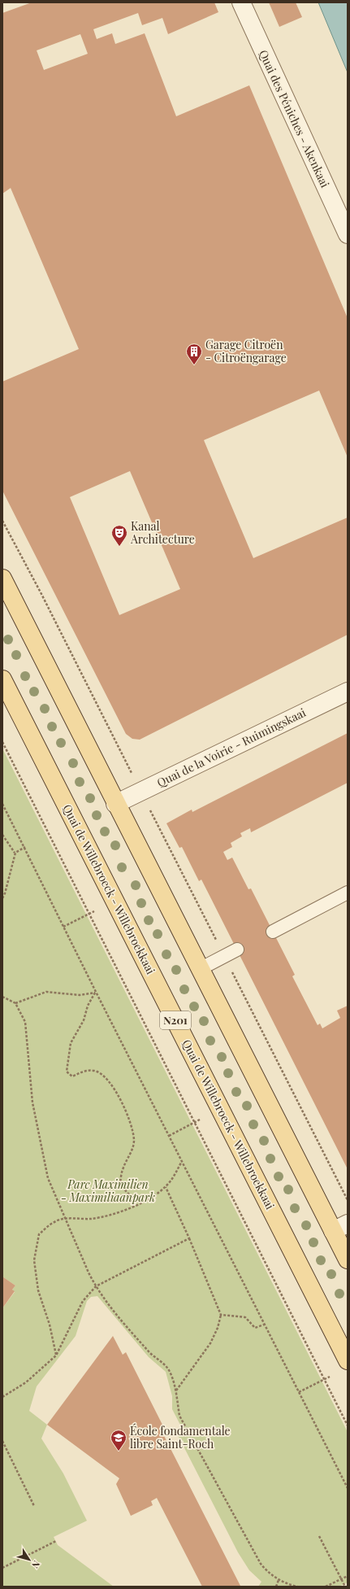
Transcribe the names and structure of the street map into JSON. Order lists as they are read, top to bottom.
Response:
{
  "streets": {
    "main road": ["Quai de Willebroeck - Willebroekkaai", "N201"],
    "street": ["Quai des Péniches - Akenkaai", "Quai de la Voirie - Ruimingskaai"]
  },
  "parks": ["Parc Maximilien - Maximiliaanpark"],
  "places": {
    "building": ["Garage Citroën - Citroëngarage"],
    "theatre": ["Kanal Architecture"],
    "school or university": ["École fondamentale libre Saint-Roch"]
  },
  "north": "bottom right"
}
